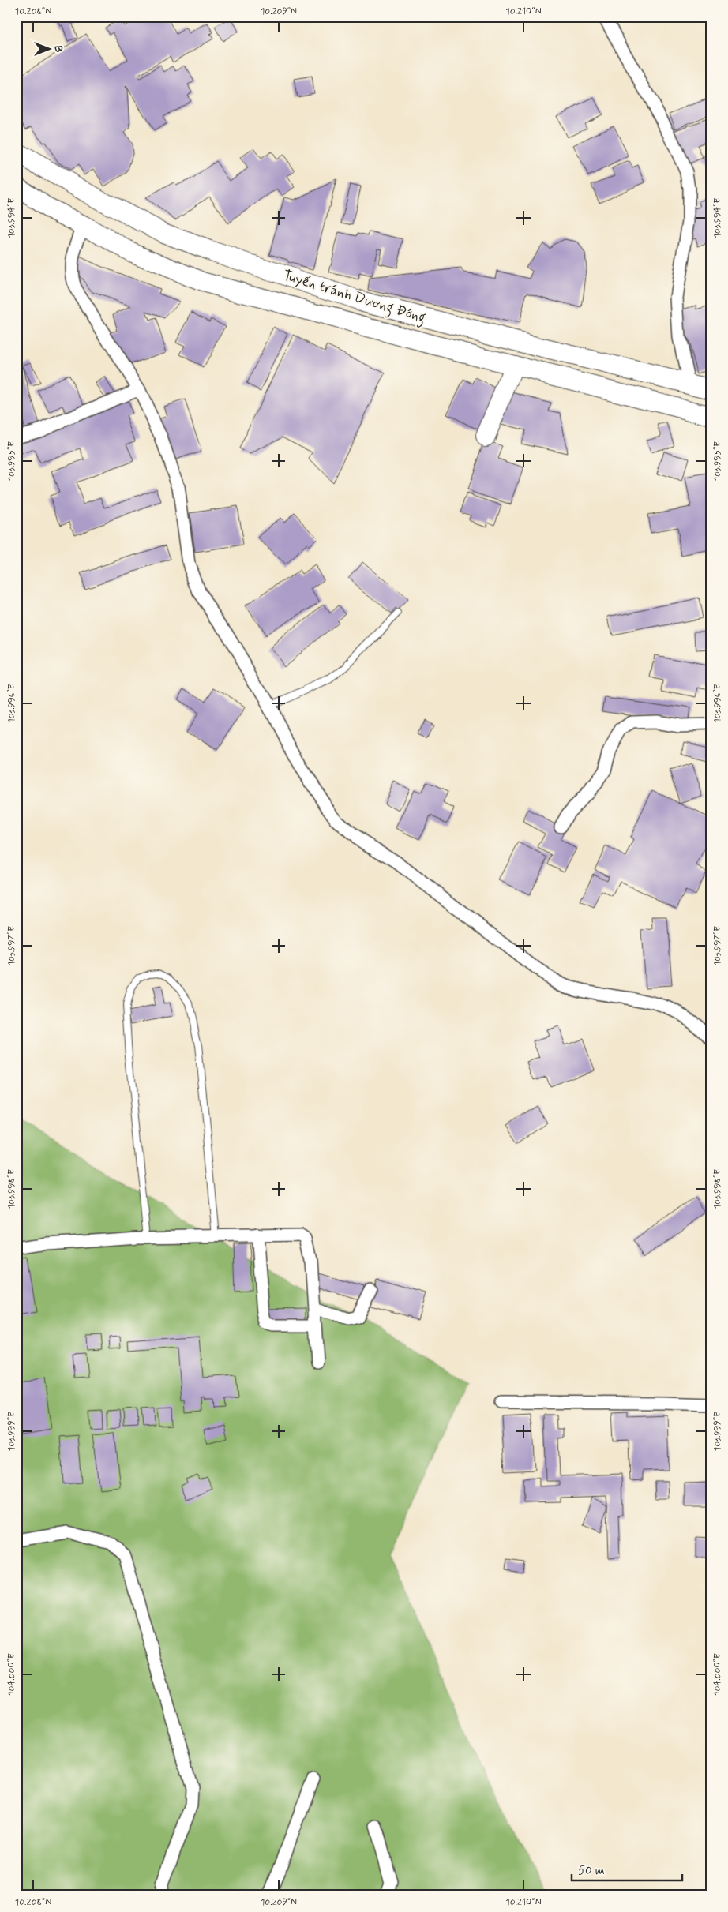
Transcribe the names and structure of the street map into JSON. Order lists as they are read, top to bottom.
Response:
{
  "streets": {
    "main road": ["Tuyến tránh Dương Đông"]
  },
  "scale_bar": "50 m",
  "north": "right",
  "coordinates": [
    "10.208°N",
    "10.209°N",
    "10.210°N",
    "103.994°E",
    "103.995°E",
    "103.996°E",
    "103.997°E",
    "103.998°E",
    "103.999°E",
    "104.000°E"
  ]
}
